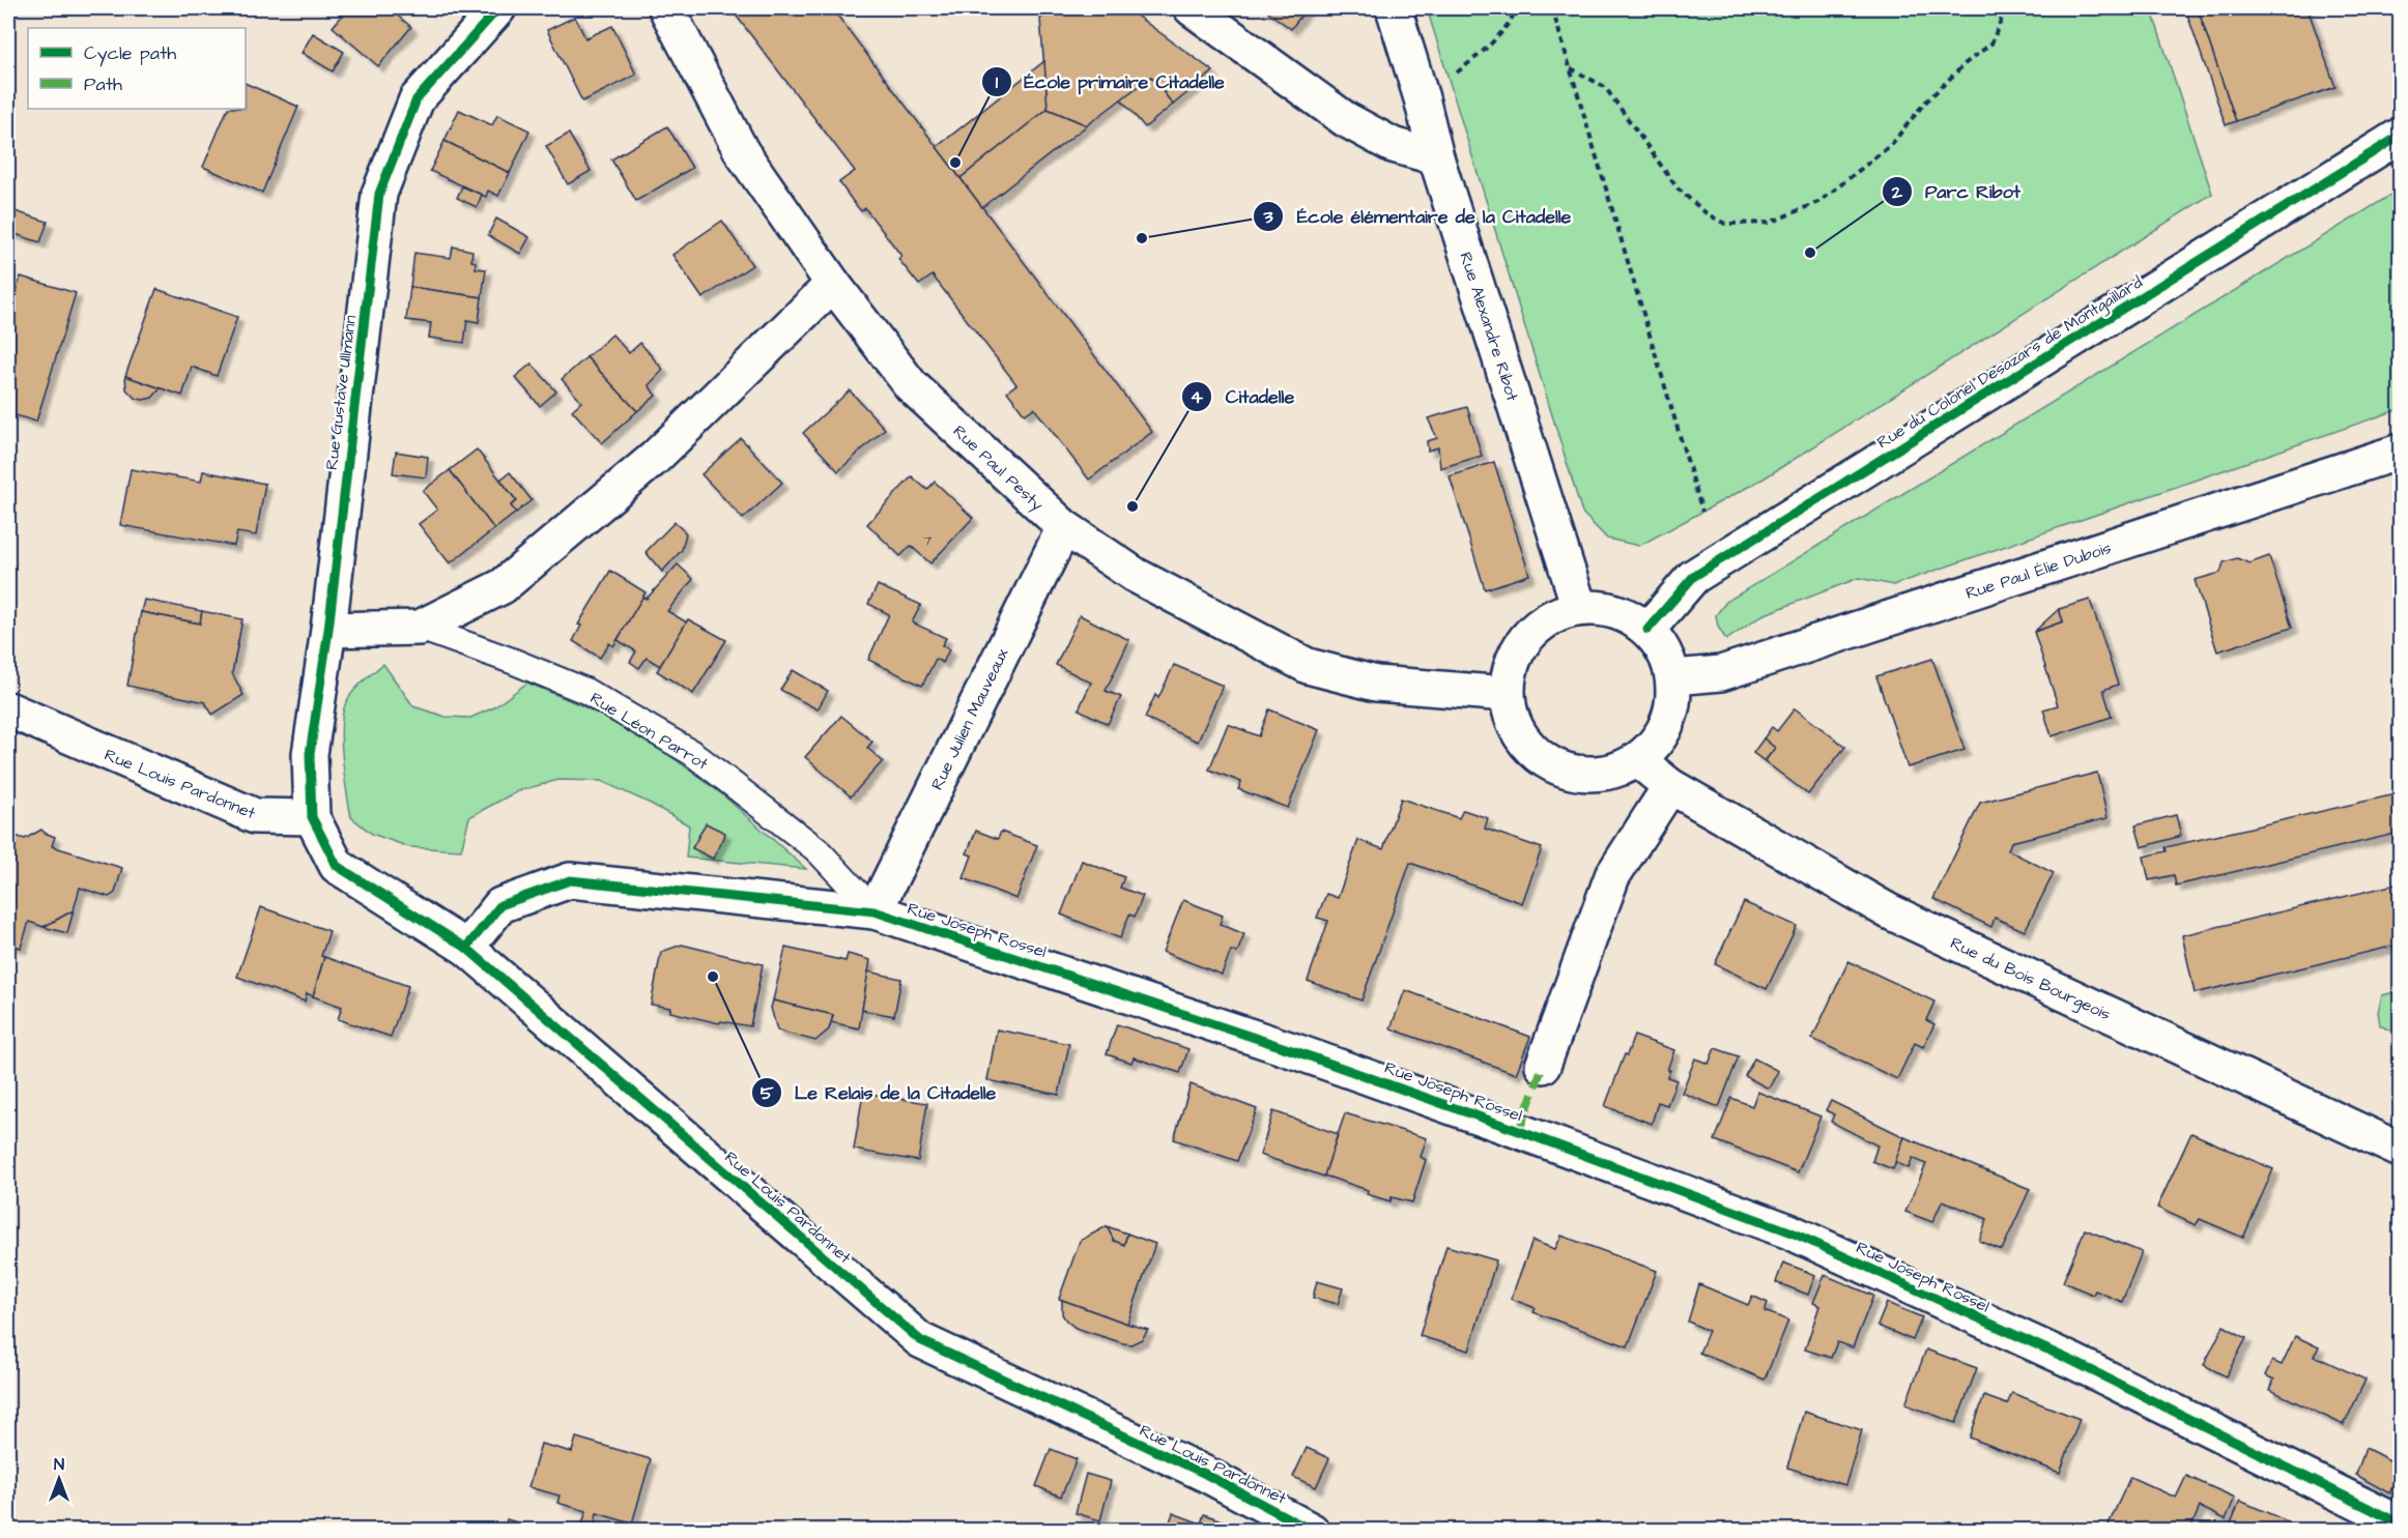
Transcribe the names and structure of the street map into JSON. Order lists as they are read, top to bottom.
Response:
{
  "streets": {
    "street": [
      "Rue Alexandre Ribot",
      "Rue du Colonel Desazars de Montgaillard",
      "Rue Gustave Ullmann",
      "Rue Paul Pesty",
      "Rue Paul Élie Dubois",
      "Rue Julien Mauveaux",
      "Rue Léon Parrot",
      "Rue Louis Pardonnet",
      "Rue Joseph Rossel",
      "Rue du Bois Bourgeois"
    ]
  },
  "crossings": [
    ["Rue Alexandre Ribot", "Rue du Colonel Desazars de Montgaillard"],
    ["Rue Alexandre Ribot", "Rue Paul Pesty"],
    ["Rue Alexandre Ribot", "Rue Paul Élie Dubois"],
    ["Rue Alexandre Ribot", "Rue du Bois Bourgeois"],
    ["Rue du Colonel Desazars de Montgaillard", "Rue Paul Pesty"],
    ["Rue du Colonel Desazars de Montgaillard", "Rue Paul Élie Dubois"],
    ["Rue du Colonel Desazars de Montgaillard", "Rue du Bois Bourgeois"],
    ["Rue Gustave Ullmann", "Rue Léon Parrot"],
    ["Rue Gustave Ullmann", "Rue Louis Pardonnet"],
    ["Rue Paul Pesty", "Rue Paul Élie Dubois"],
    ["Rue Paul Pesty", "Rue Julien Mauveaux"],
    ["Rue Paul Pesty", "Rue Léon Parrot"],
    ["Rue Paul Pesty", "Rue du Bois Bourgeois"],
    ["Rue Paul Élie Dubois", "Rue du Bois Bourgeois"],
    ["Rue Julien Mauveaux", "Rue Léon Parrot"],
    ["Rue Julien Mauveaux", "Rue Joseph Rossel"],
    ["Rue Léon Parrot", "Rue Joseph Rossel"],
    ["Rue Louis Pardonnet", "Rue Joseph Rossel"]
  ],
  "places": [
    "École primaire Citadelle",
    "École élémentaire de la Citadelle",
    "Parc Ribot",
    "Citadelle",
    "Le Relais de la Citadelle"
  ],
  "house_numbers": ["7"],
  "legend": ["Cycle path", "Path"],
  "north": "top"
}
